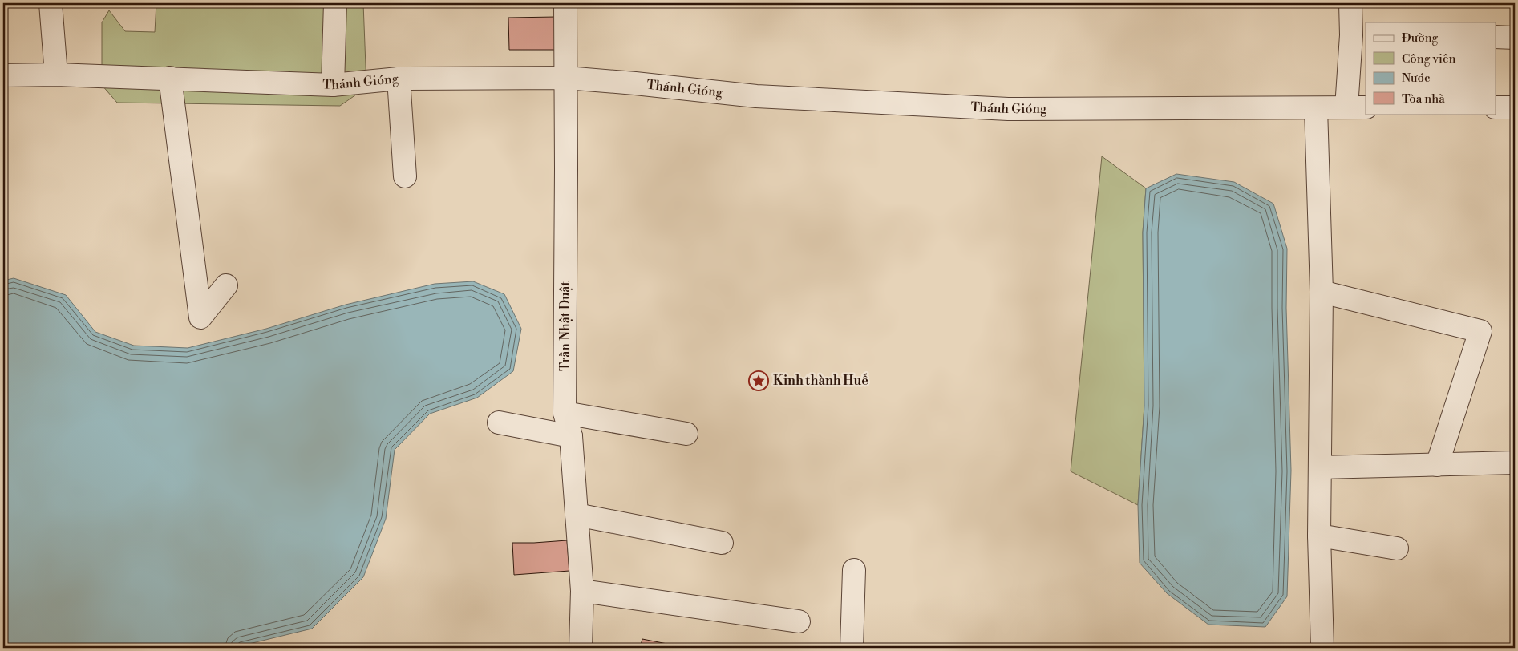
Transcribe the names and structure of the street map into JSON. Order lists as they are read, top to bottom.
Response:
{
  "streets": {
    "street": ["Thánh Gióng", "Trần Nhật Duật"]
  },
  "crossings": [
    ["Thánh Gióng", "Trần Nhật Duật"]
  ],
  "places": {
    "place": ["Kinh thành Huế"]
  },
  "legend": [
    "Đường",
    "Công viên",
    "Nước",
    "Tòa nhà"
  ]
}
